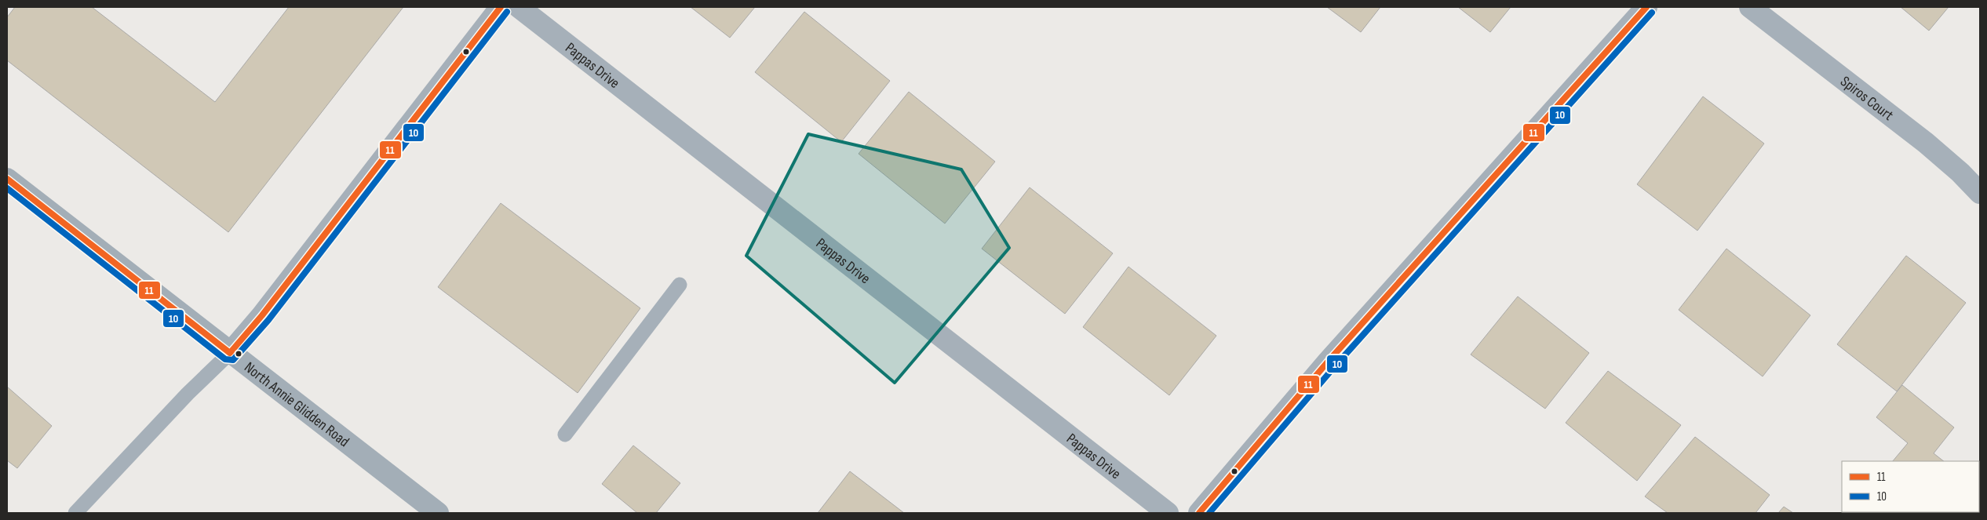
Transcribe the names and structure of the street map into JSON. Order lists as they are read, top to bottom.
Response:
{
  "streets": {
    "main road": ["North Annie Glidden Road"],
    "street": ["Pappas Drive", "Spiros Court"]
  },
  "lines": ["transit line 11", "transit line 10"],
  "legend": ["11", "10"]
}
